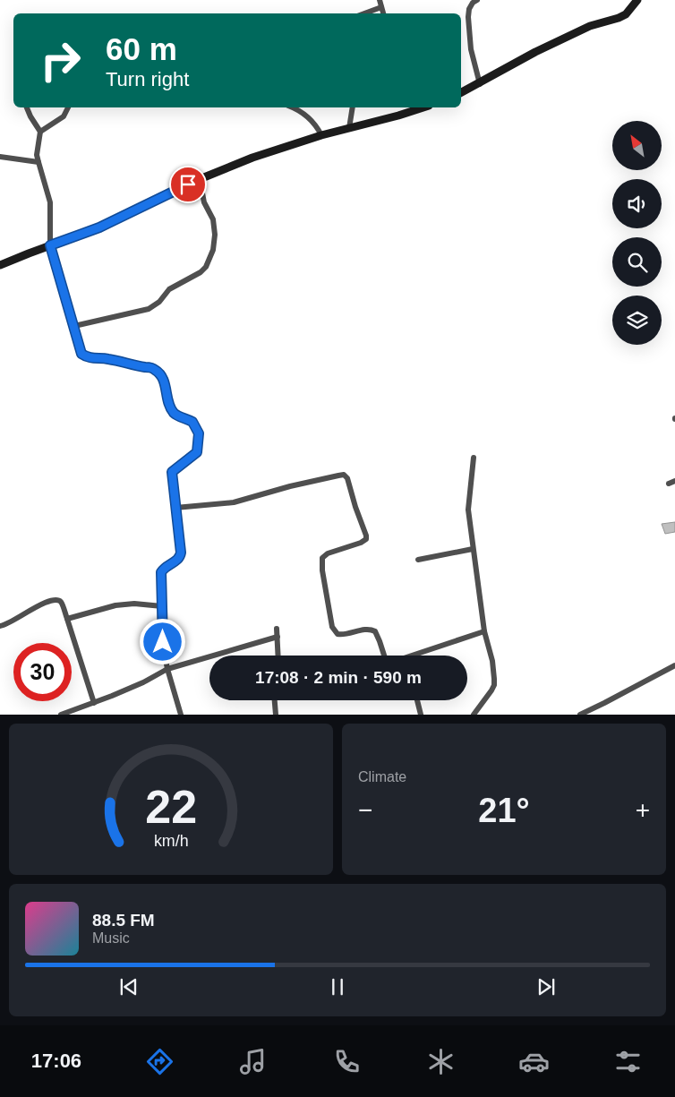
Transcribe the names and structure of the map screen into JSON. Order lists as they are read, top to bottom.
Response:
{
  "north": "top left",
  "page": {
    "turn": ["60 m", "Turn right"],
    "limit": "30",
    "trip": "17:08 · 2 min · 590 m",
    "tile": "Climate",
    "heat": ["−", "21°", "+"],
    "song": ["88.5 FM", "Music"],
    "tabs": "17:06",
    "gauge": ["22", "km/h"]
  }
}
